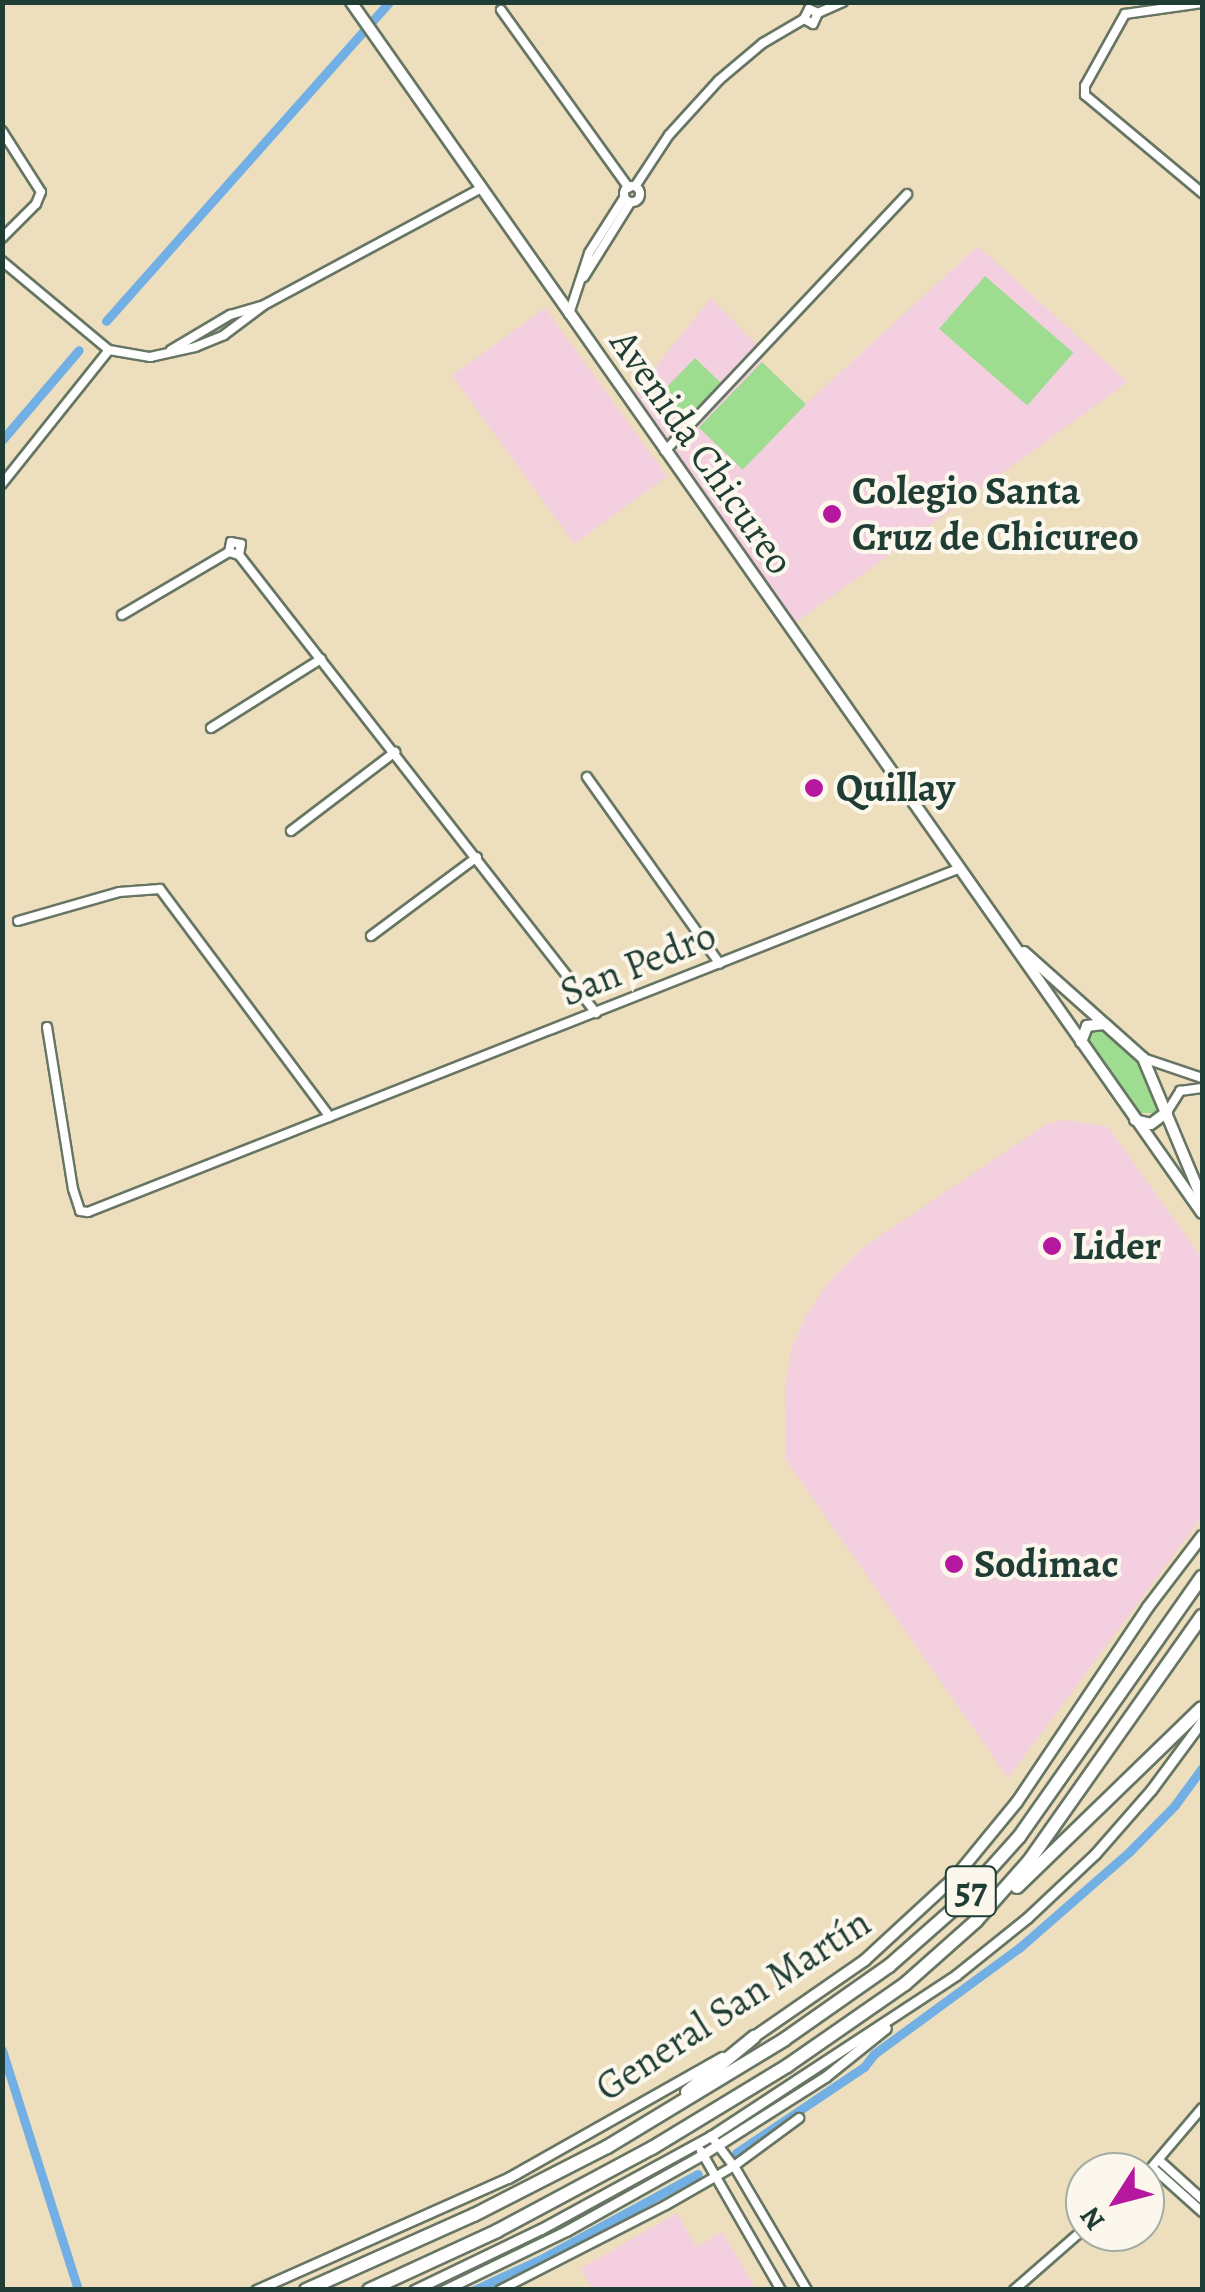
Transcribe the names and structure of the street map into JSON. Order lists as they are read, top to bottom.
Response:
{
  "streets": {
    "highway": ["57"],
    "main road": ["Avenida Chicureo", "General San Martín"],
    "street": ["San Pedro"]
  },
  "crossings": [
    ["Avenida Chicureo", "San Pedro"]
  ],
  "places": [
    "Colegio Santa Cruz de Chicureo",
    "Quillay",
    "Lider",
    "Sodimac"
  ],
  "north": "bottom left"
}
